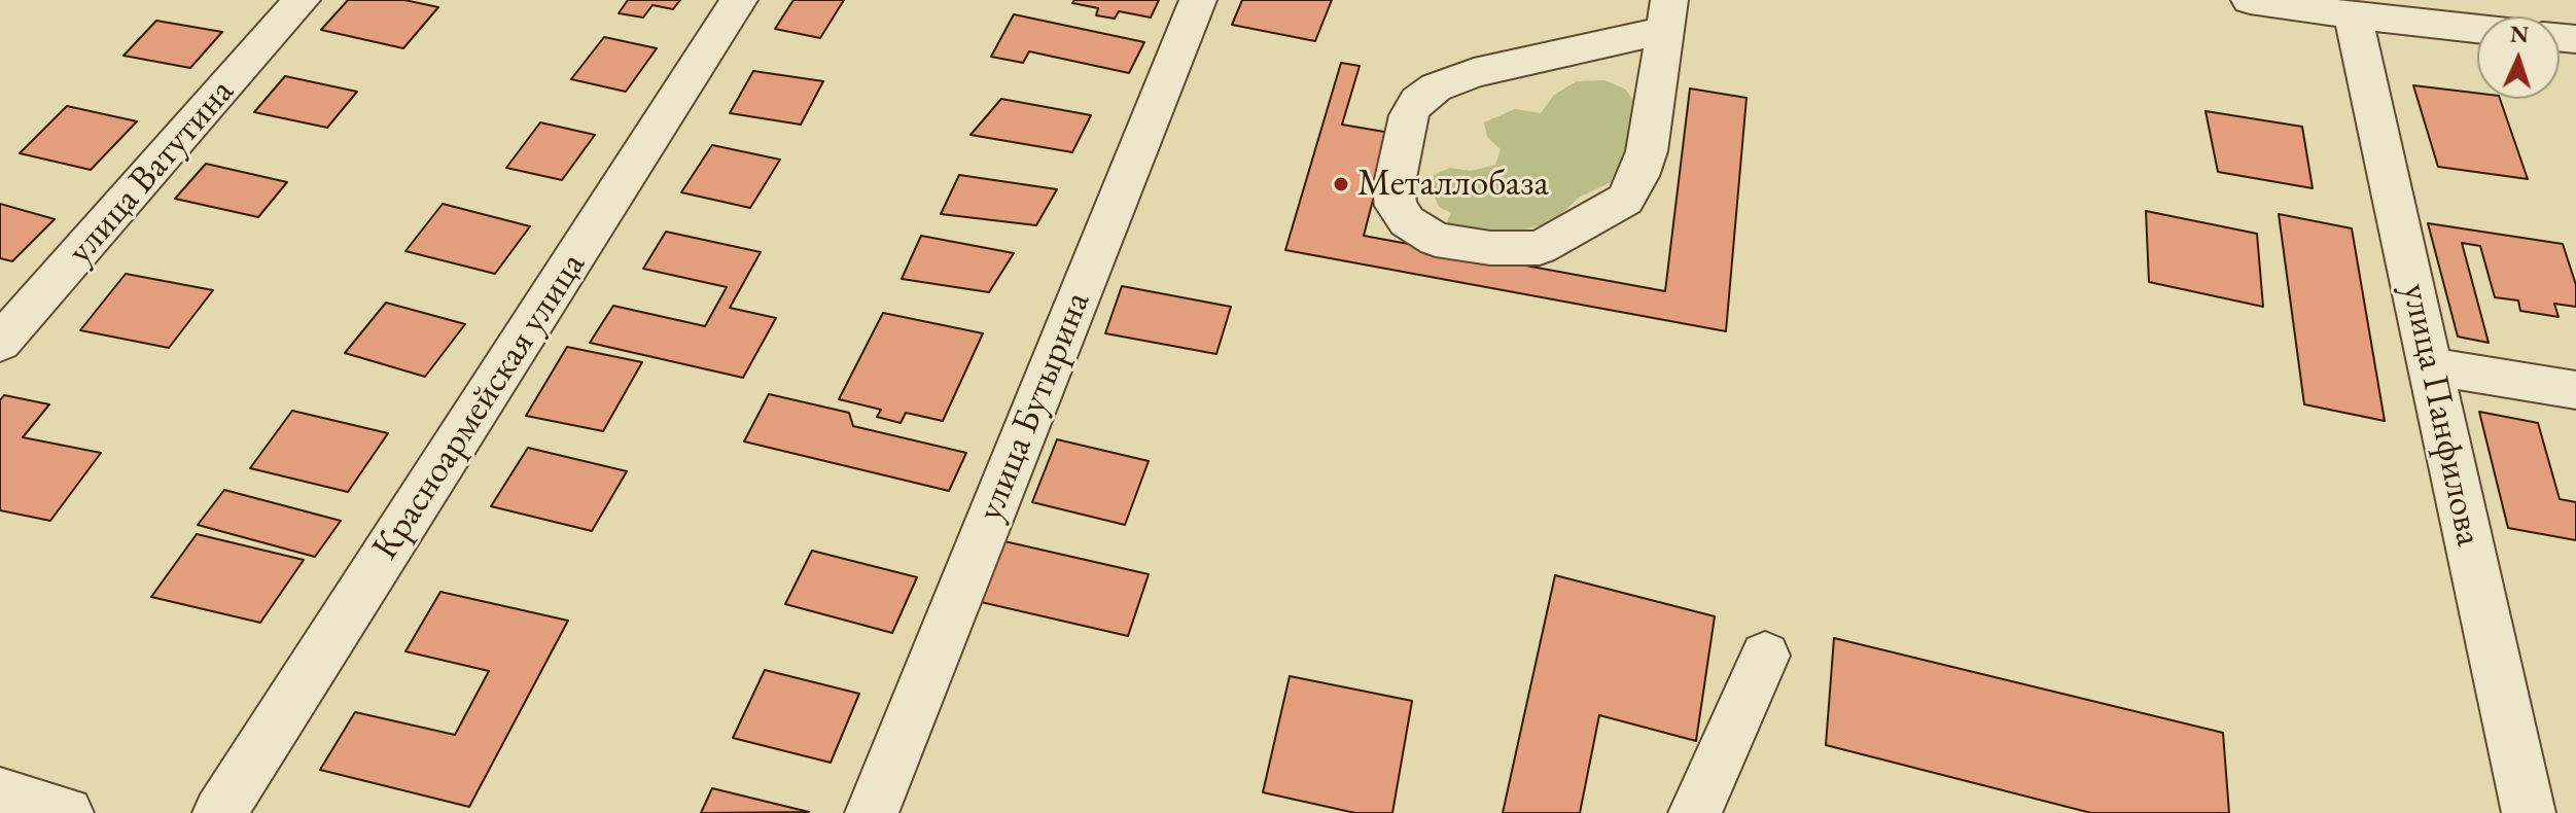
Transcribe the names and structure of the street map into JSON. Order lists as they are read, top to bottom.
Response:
{
  "streets": {
    "street": [
      "улица Ватутина",
      "Красноармейская улица",
      "улица Бутырина",
      "улица Панфилова"
    ]
  },
  "places": ["Металлобаза"],
  "north": "top"
}
